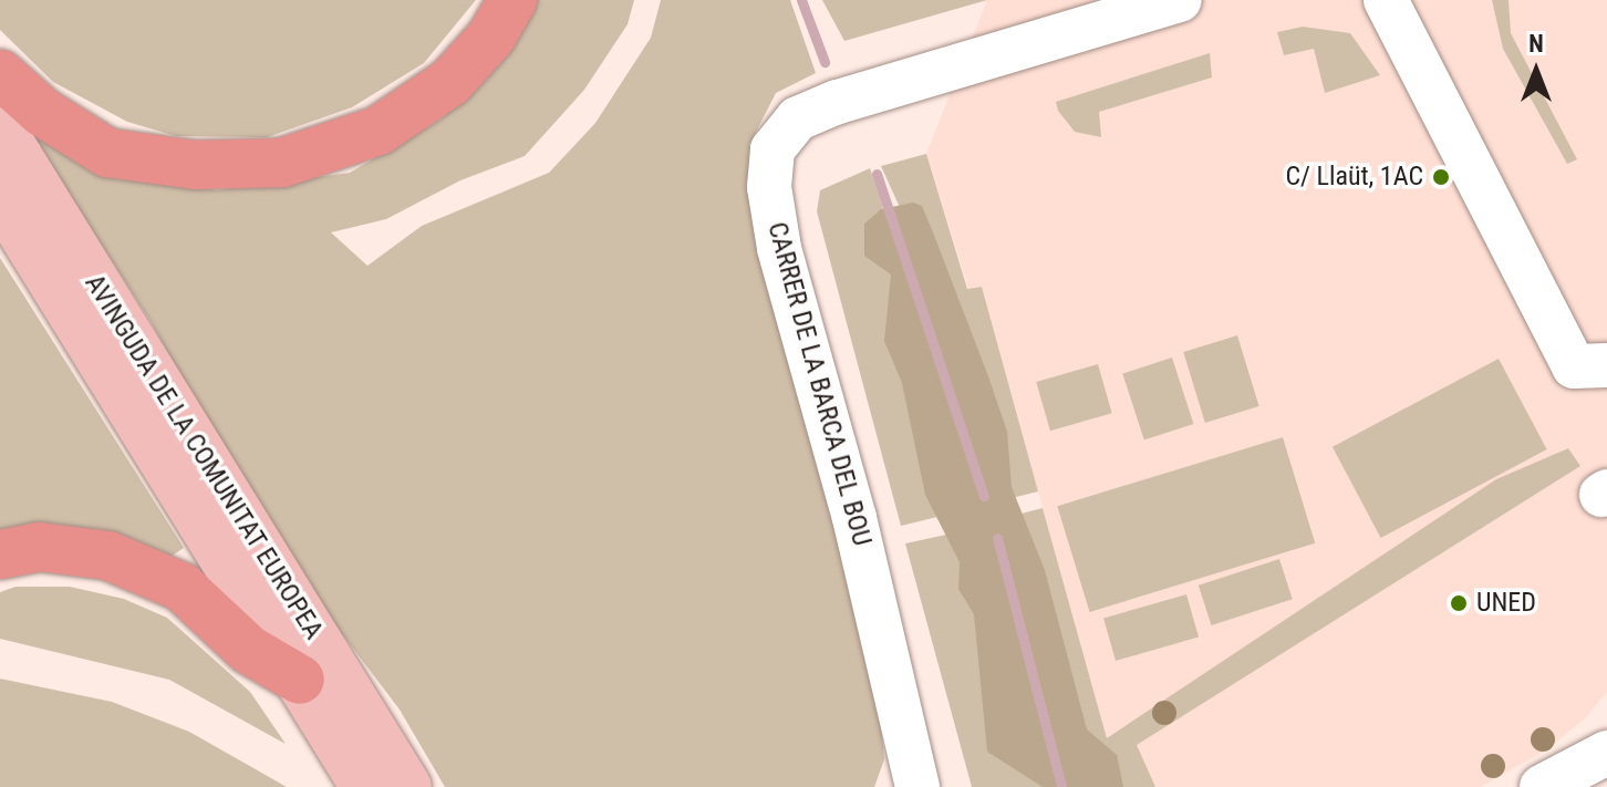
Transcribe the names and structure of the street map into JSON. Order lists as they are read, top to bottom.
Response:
{
  "streets": {
    "main road": ["AVINGUDA DE LA COMUNITAT EUROPEA"],
    "street": ["CARRER DE LA BARCA DEL BOU"]
  },
  "places": ["C/ Llaüt, 1AC", "UNED"],
  "north": "top"
}
